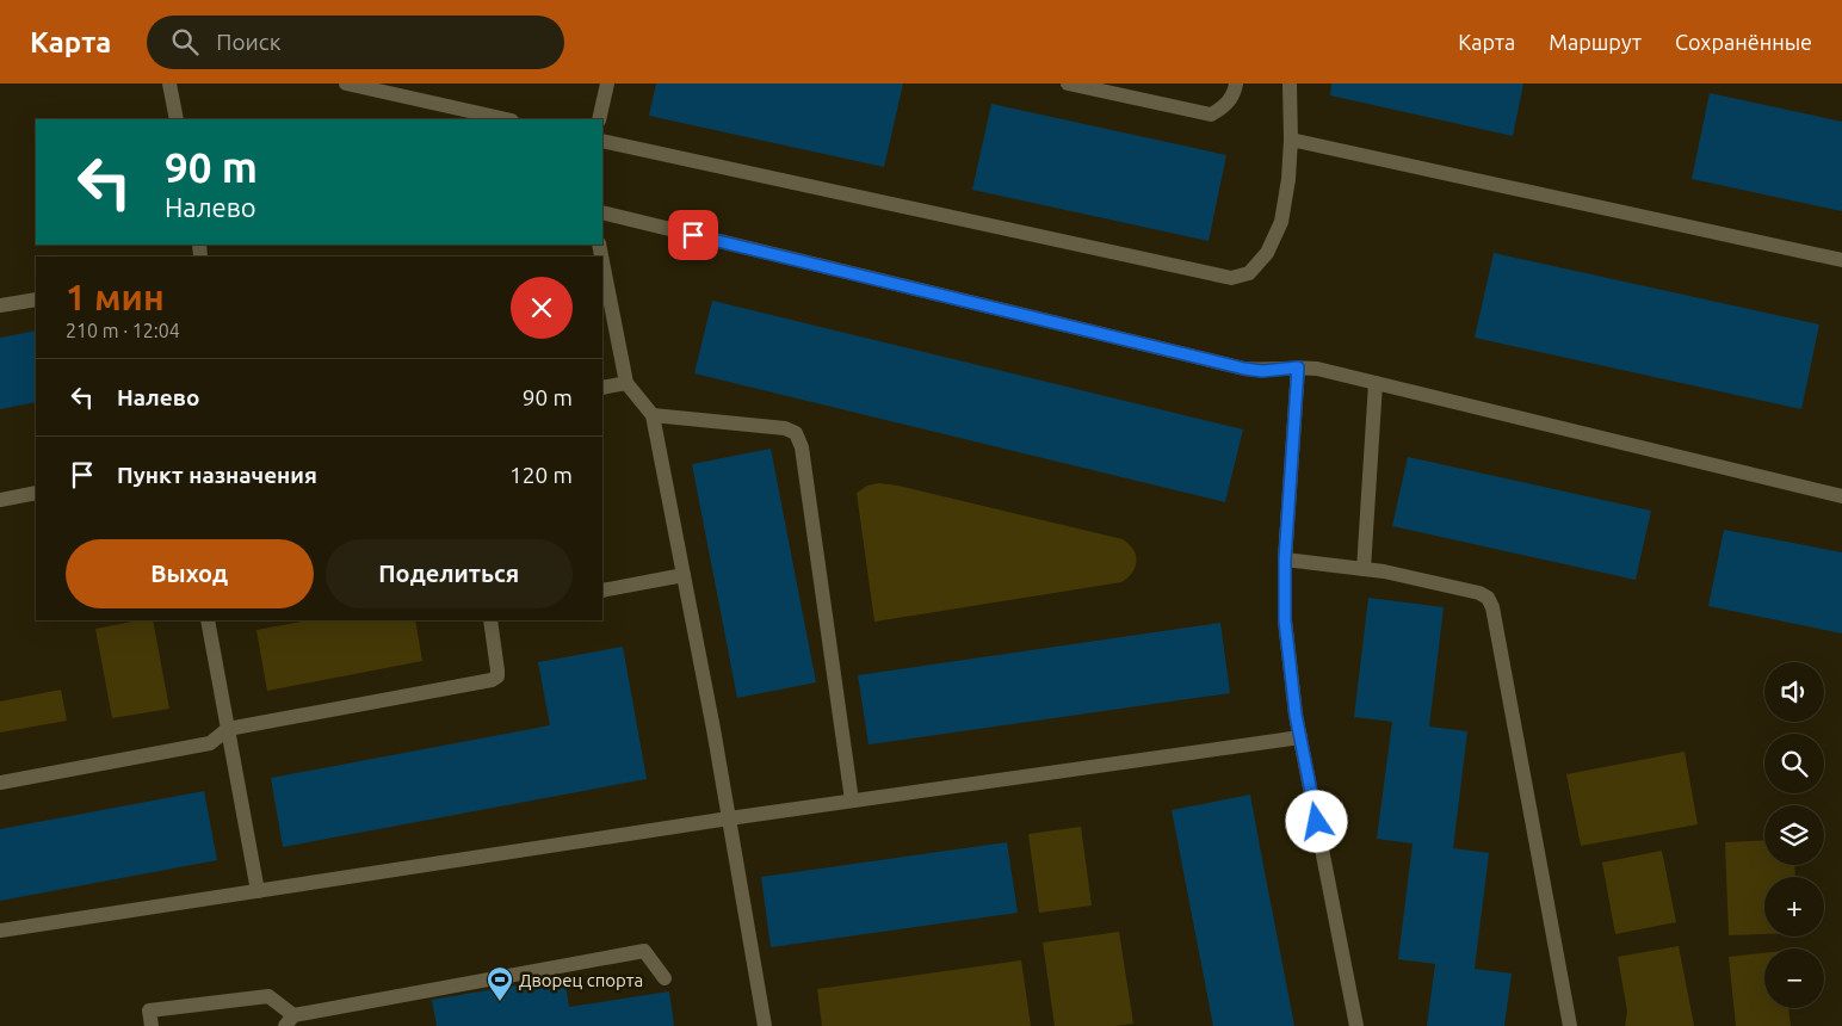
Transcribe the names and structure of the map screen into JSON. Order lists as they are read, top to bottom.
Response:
{
  "places": {
    "sports": ["Дворец спорта"]
  },
  "page": {
    "header": "Карта",
    "search": "Поиск",
    "nav": ["Карта", "Маршрут", "Сохранённые"],
    "turn": ["90 m", "Налево"],
    "heading": ["1 мин", "210 m · 12:04"],
    "list": [
      {
        "name": "Налево",
        "value": "90 m"
      },
      {
        "name": "Пункт назначения",
        "value": "120 m"
      }
    ],
    "buttons": ["Выход", "Поделиться"],
    "map_buttons": ["+", "−"]
  }
}
